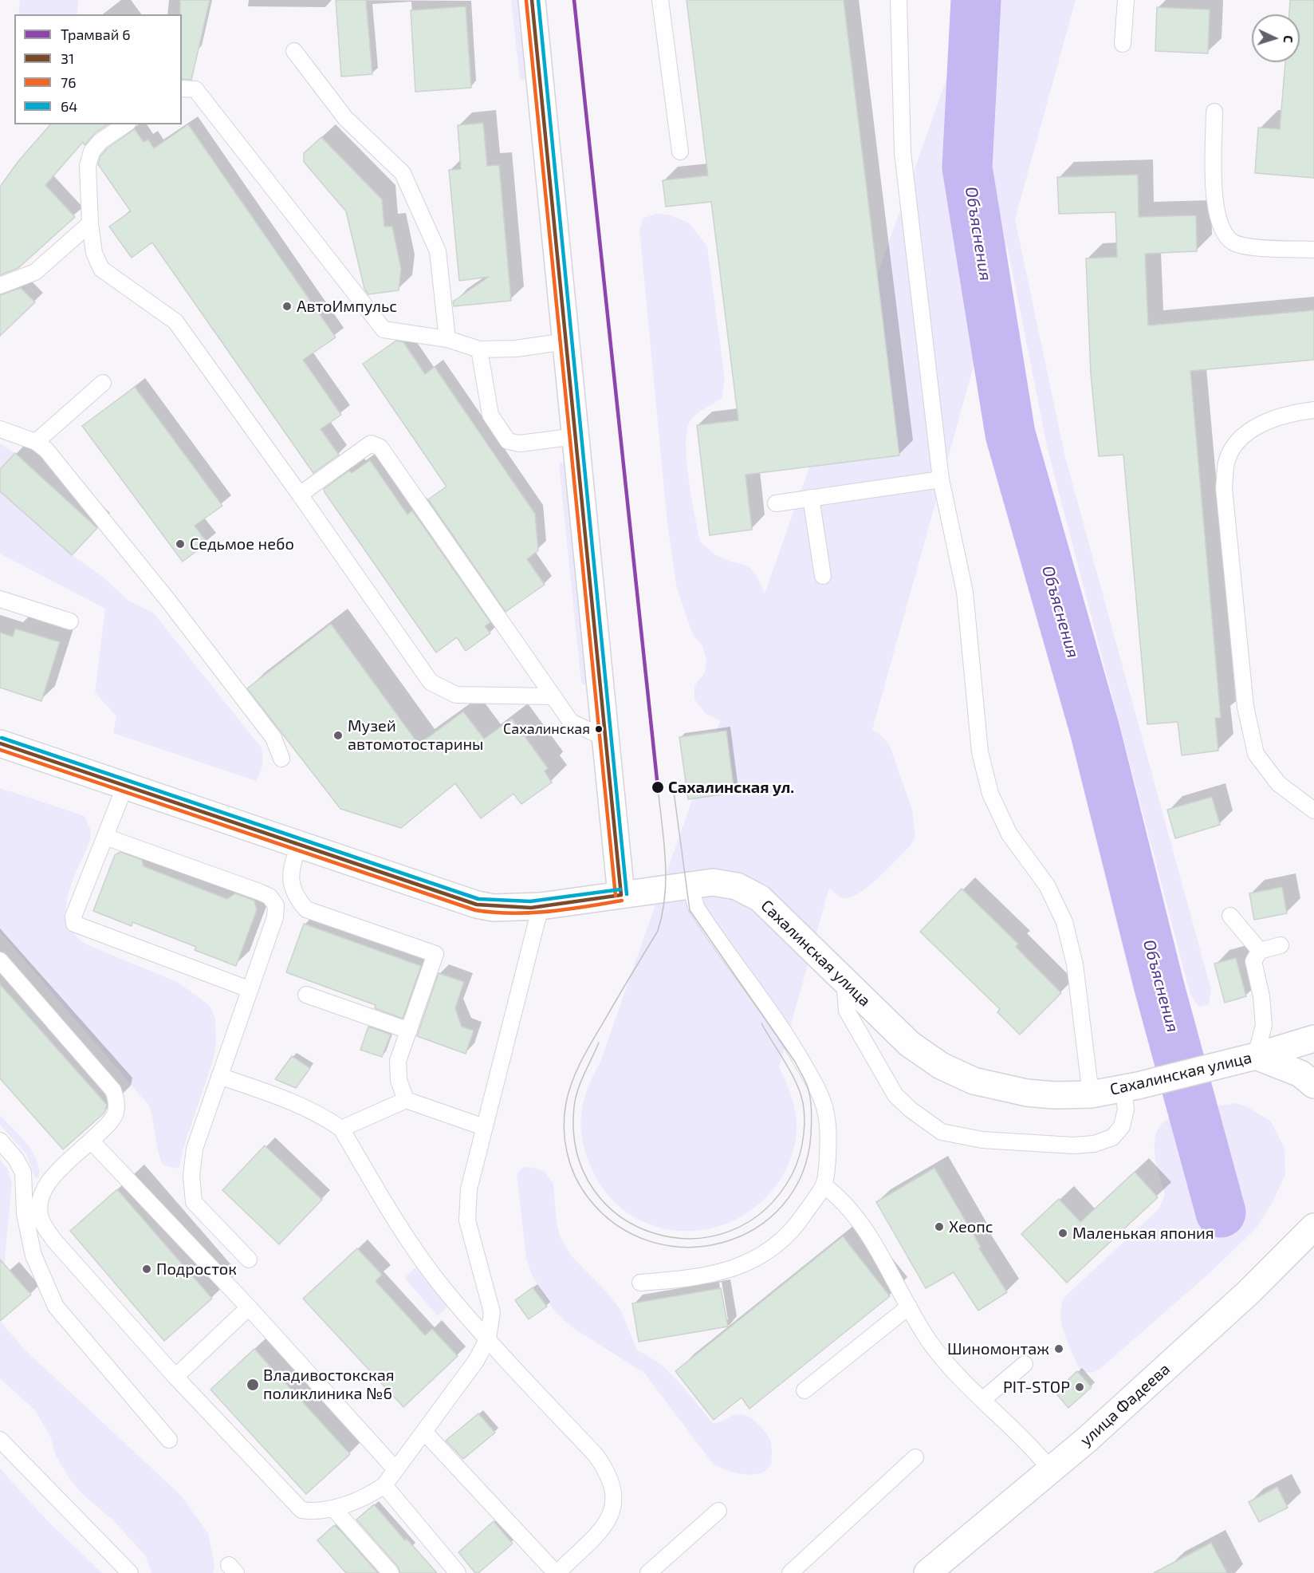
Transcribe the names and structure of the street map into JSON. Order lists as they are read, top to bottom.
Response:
{
  "streets": {
    "main road": ["Сахалинская улица", "улица Фадеева"]
  },
  "water": ["Объяснения"],
  "places": [
    "АвтоИмпульс",
    "Седьмое небо",
    "Сахалинская",
    "Музей автомотостарины",
    "Сахалинская ул.",
    "Хеопс",
    "Маленькая япония",
    "Подросток",
    "Шиномонтаж",
    "Владивостокская поликлиника №6",
    "PIT-STOP"
  ],
  "lines": [
    "tram line 6",
    "transit line 31",
    "transit line 64",
    "transit line 76"
  ],
  "legend": [
    "Трамвай 6",
    "31",
    "76",
    "64"
  ],
  "north": "right"
}
